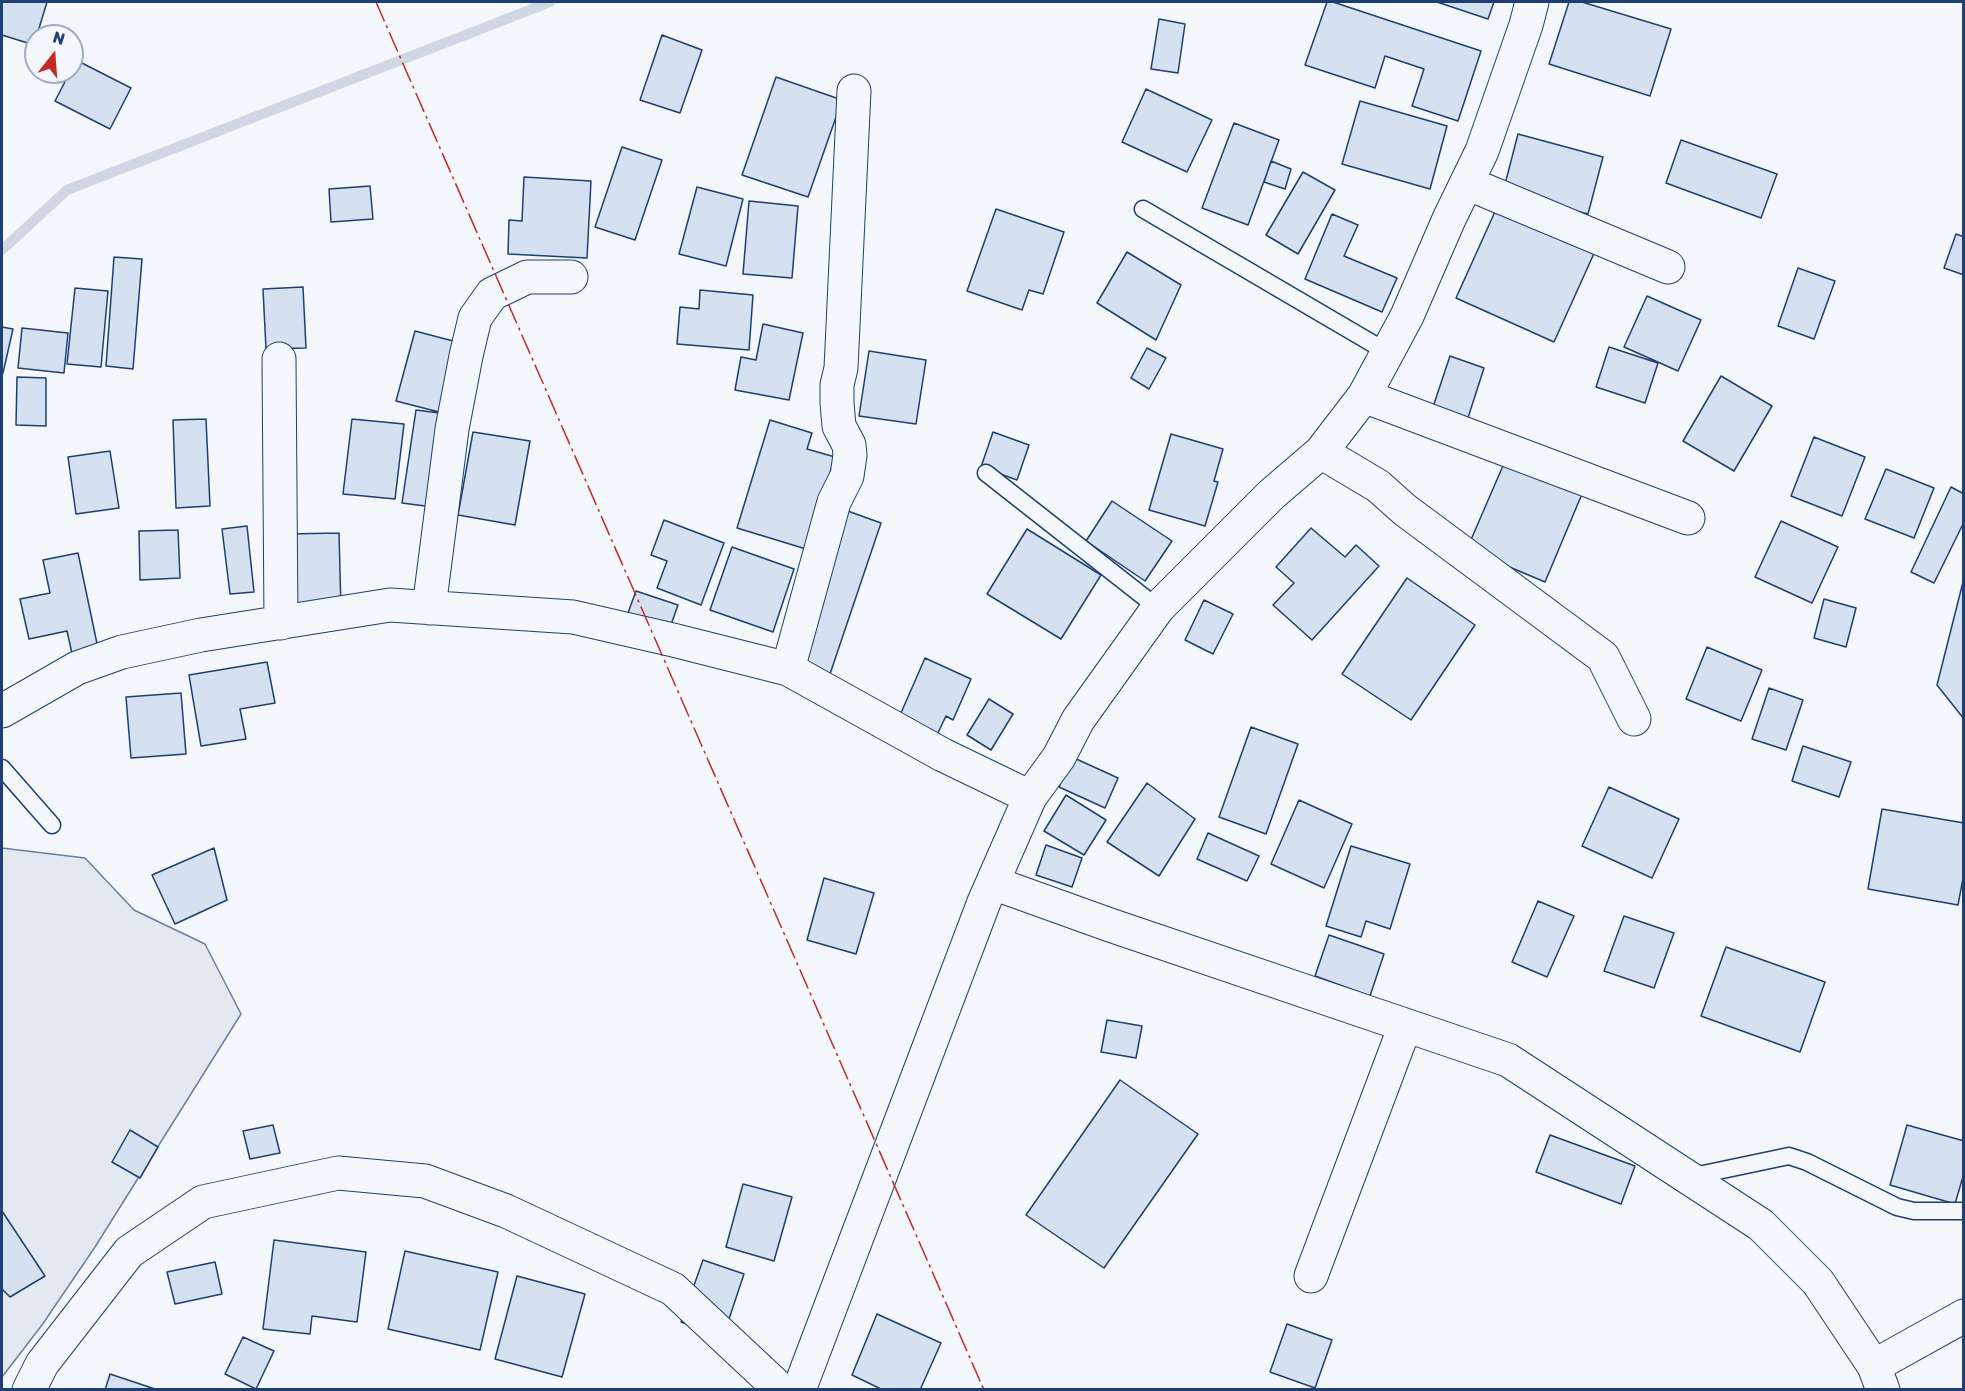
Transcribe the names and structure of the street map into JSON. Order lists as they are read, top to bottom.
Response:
{
  "north": "top"
}
